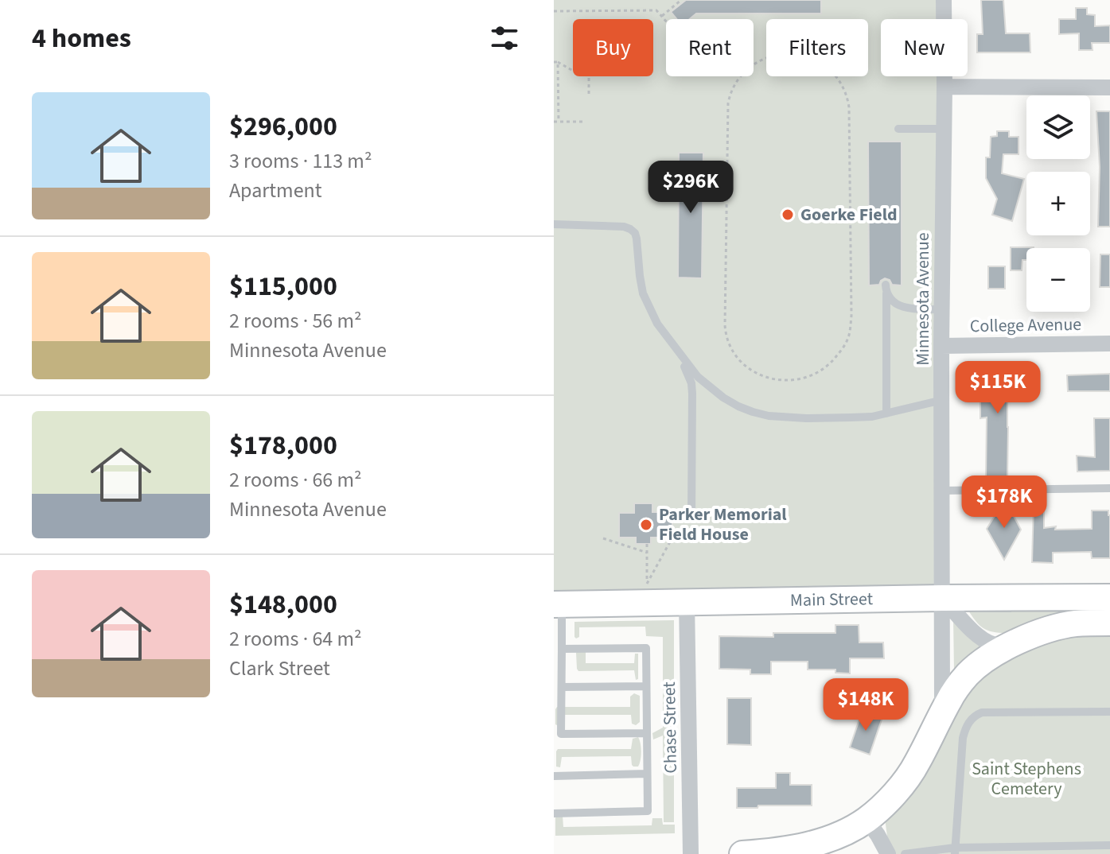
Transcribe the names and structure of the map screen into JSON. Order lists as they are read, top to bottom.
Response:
{
  "streets": {
    "main road": ["Main Street"],
    "street": ["Minnesota Avenue", "College Avenue", "Chase Street"]
  },
  "crossings": [
    ["Minnesota Avenue", "College Avenue"],
    ["Minnesota Avenue", "Main Street"],
    ["Main Street", "Chase Street"]
  ],
  "parks": ["Saint Stephens Cemetery"],
  "places": ["Goerke Field", "Parker Memorial Field House"],
  "page": {
    "heading": "4 homes",
    "chip": [
      "Buy",
      "Rent",
      "Filters",
      "New"
    ],
    "list": [
      {
        "name": "$296,000",
        "note": "3 rooms · 113 m² · Apartment"
      },
      {
        "name": "$115,000",
        "note": "2 rooms · 56 m² · Minnesota Avenue"
      },
      {
        "name": "$178,000",
        "note": "2 rooms · 66 m² · Minnesota Avenue"
      },
      {
        "name": "$148,000",
        "note": "2 rooms · 64 m² · Clark Street"
      }
    ],
    "map_buttons": ["+", "−"],
    "price": [
      "$296K",
      "$115K",
      "$178K",
      "$148K"
    ]
  }
}
